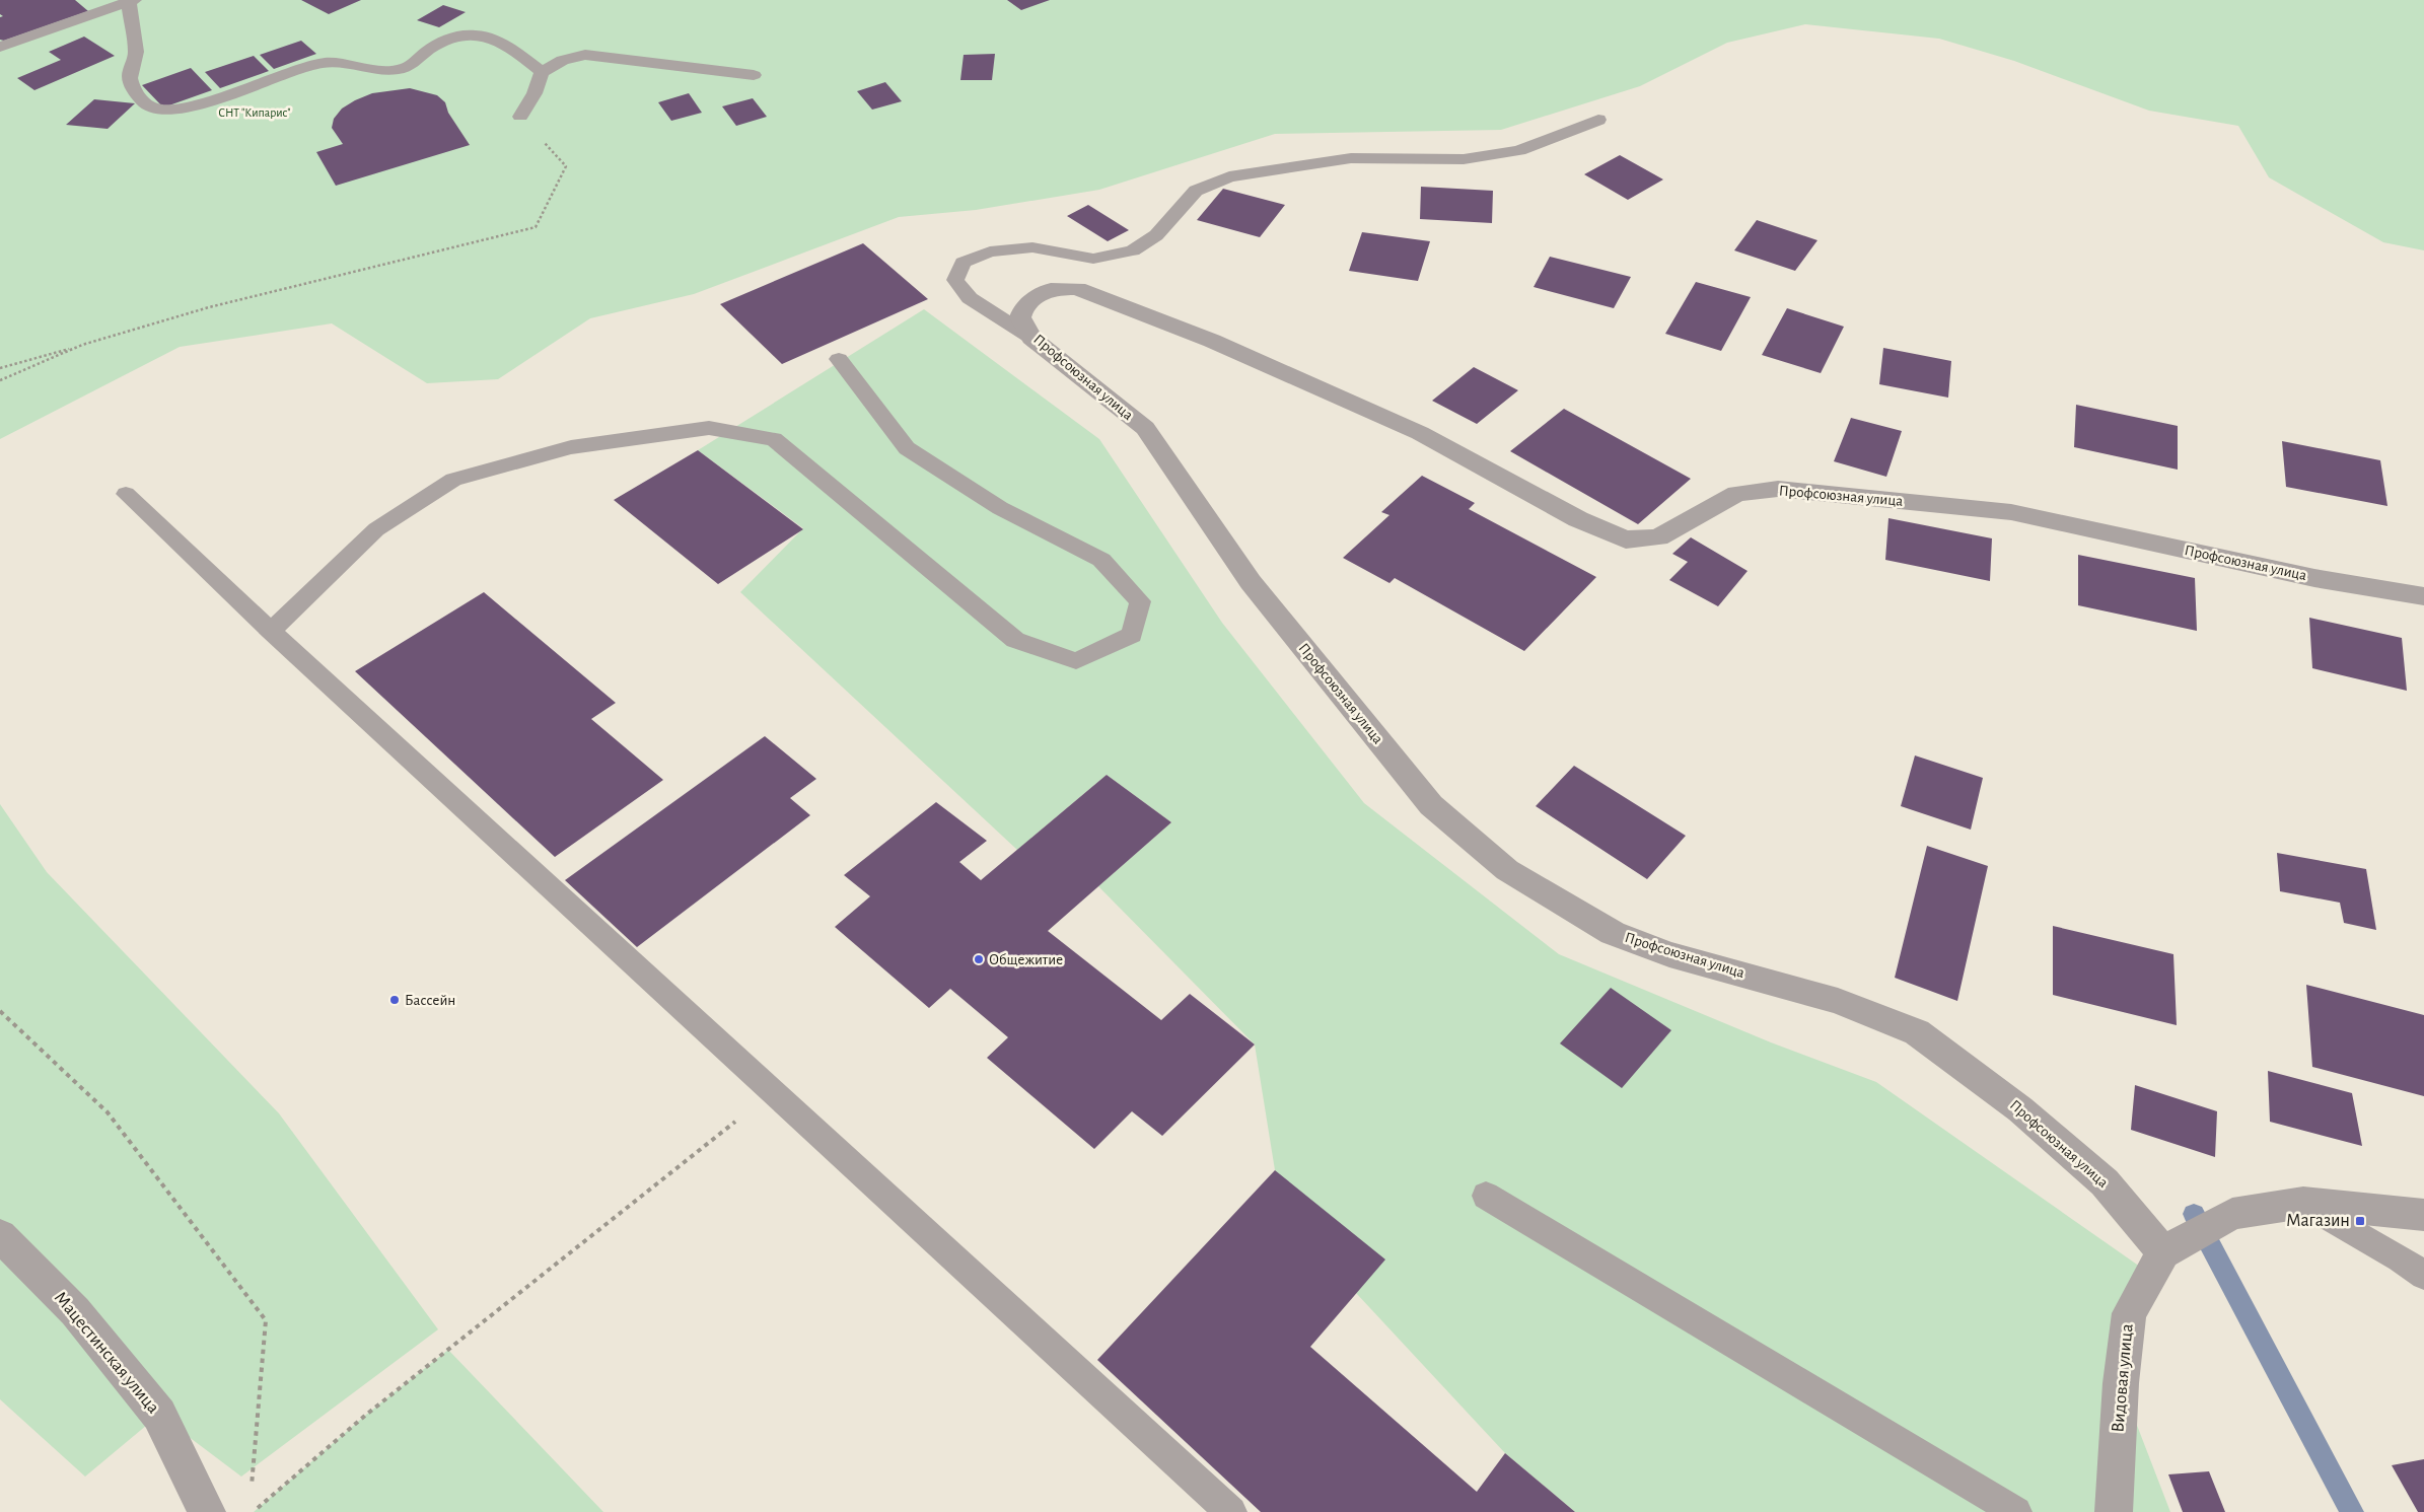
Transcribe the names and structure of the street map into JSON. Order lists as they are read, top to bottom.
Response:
{
  "streets": {
    "street": ["Профсоюзная улица", "Мацестинская улица", "Видовая улица"]
  },
  "crossings": [
    ["Профсоюзная улица", "Видовая улица"]
  ],
  "parks": ["СНТ \"Кипарис\""],
  "places": {
    "other": ["Общежитие", "Бассейн"],
    "transit": ["Магазин"]
  }
}
